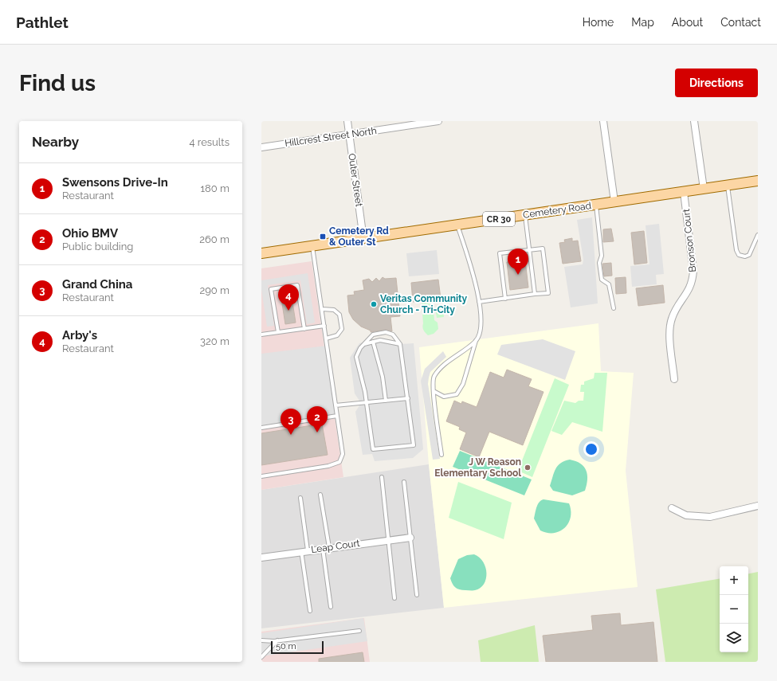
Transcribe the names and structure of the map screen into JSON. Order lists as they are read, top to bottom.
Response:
{
  "streets": {
    "main road": ["Cemetery Road", "CR 30"],
    "street": [
      "Hillcrest Street North",
      "Outer Street",
      "Bronson Court",
      "Leap Court"
    ]
  },
  "crossings": [
    ["Hillcrest Street North", "Outer Street"],
    ["Outer Street", "Cemetery Road"],
    ["Cemetery Road", "Bronson Court"]
  ],
  "places": {
    "transit": ["Cemetery Rd & Outer St"],
    "other": ["Veritas Community Church - Tri-City", "J W Reason Elementary School"]
  },
  "scale_bar": "50 m",
  "page": {
    "header": "Pathlet",
    "nav": [
      "Home",
      "Map",
      "About",
      "Contact"
    ],
    "buttons": "Directions",
    "title": "Find us",
    "heading": ["Nearby", "4 results"],
    "list": [
      {
        "mark": "1",
        "name": "Swensons Drive-In",
        "note": "Restaurant",
        "value": "180 m"
      },
      {
        "mark": "2",
        "name": "Ohio BMV",
        "note": "Public building",
        "value": "260 m"
      },
      {
        "mark": "3",
        "name": "Grand China",
        "note": "Restaurant",
        "value": "290 m"
      },
      {
        "mark": "4",
        "name": "Arby's",
        "note": "Restaurant",
        "value": "320 m"
      }
    ],
    "pins": [
      "1",
      "4",
      "2",
      "3"
    ],
    "map_buttons": ["+", "−"],
    "scale": "50 m"
  }
}
